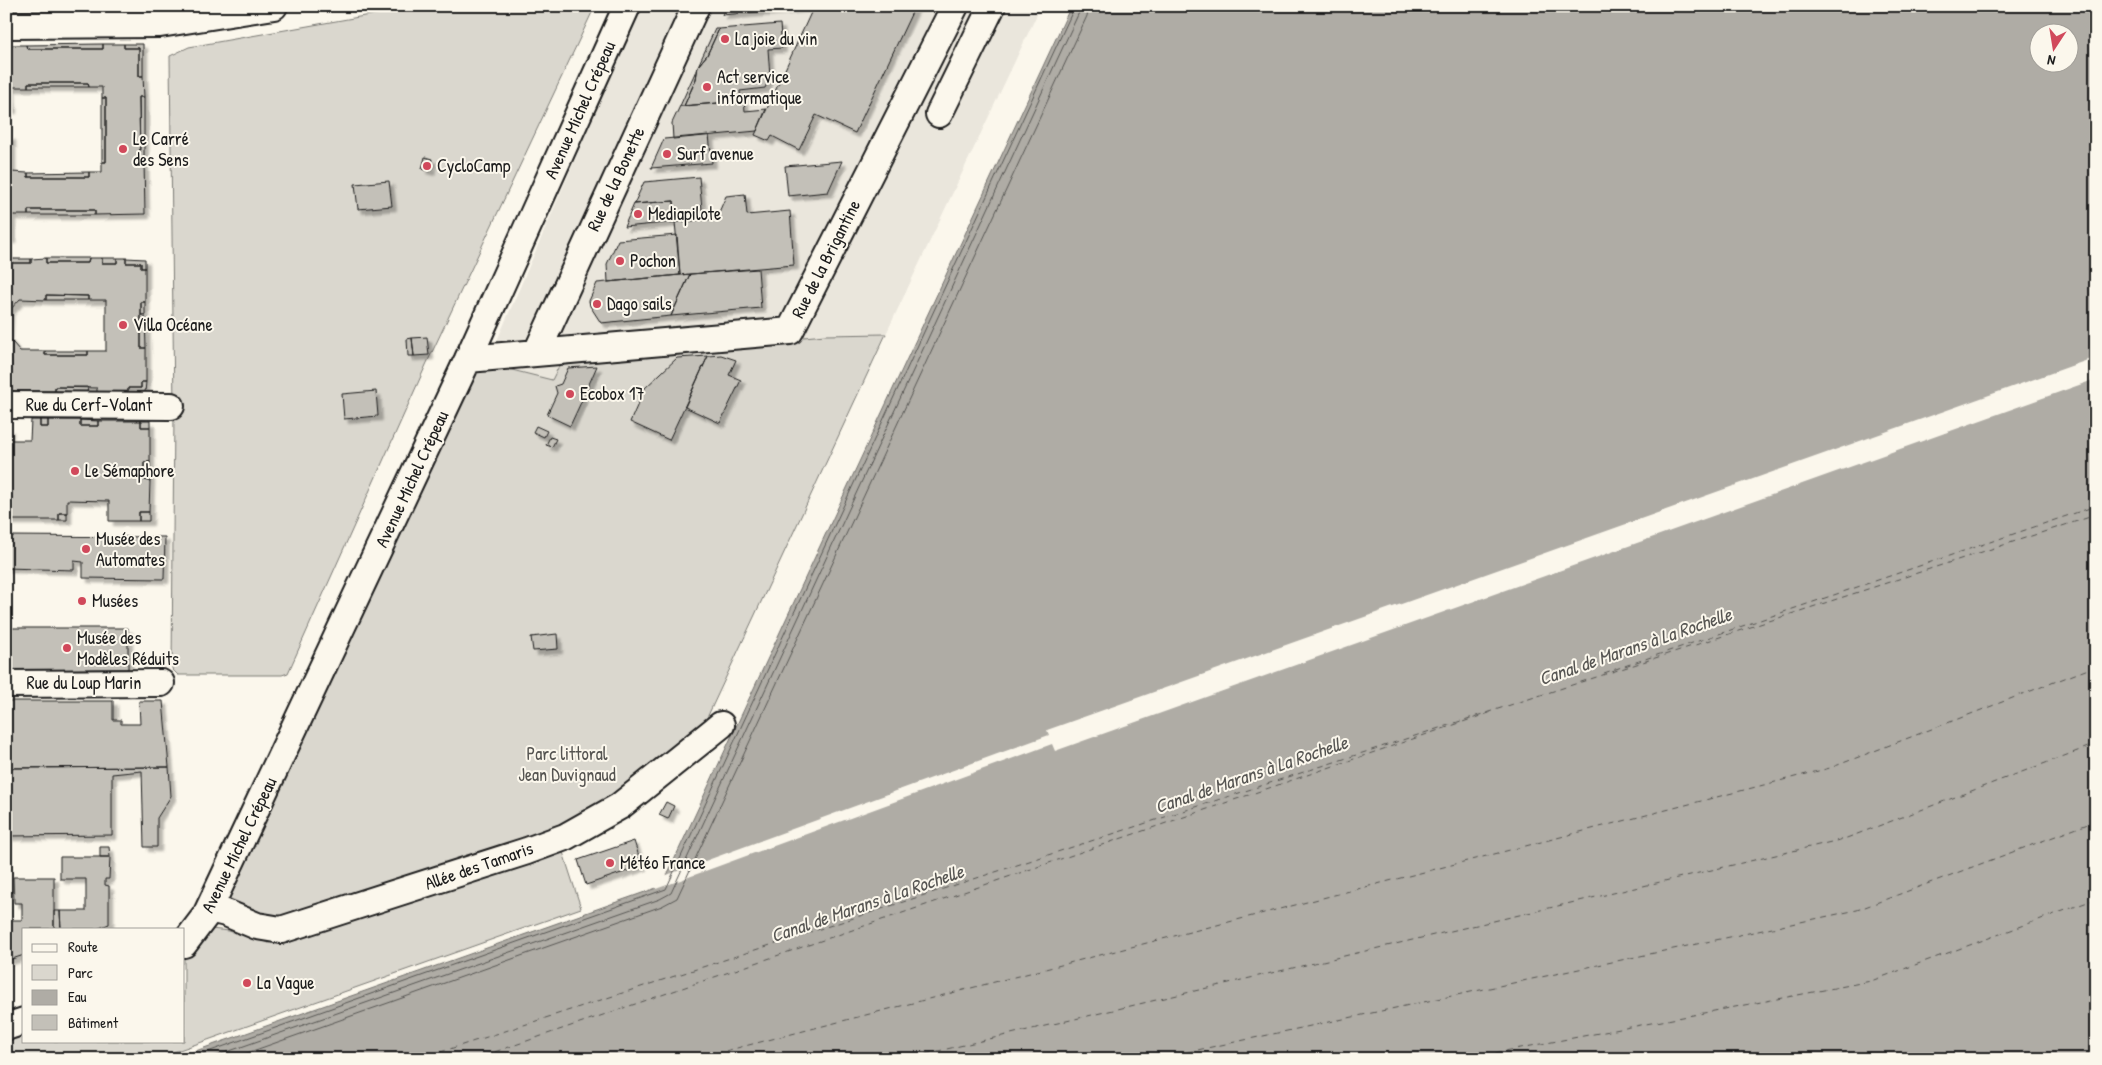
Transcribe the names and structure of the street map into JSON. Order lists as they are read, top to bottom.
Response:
{
  "streets": {
    "street": [
      "Avenue Michel Crépeau",
      "Rue de la Bonette",
      "Rue de la Brigantine",
      "Rue du Cerf-Volant",
      "Rue du Loup Marin",
      "Allée des Tamaris"
    ]
  },
  "crossings": [
    ["Avenue Michel Crépeau", "Rue de la Brigantine"],
    ["Avenue Michel Crépeau", "Allée des Tamaris"],
    ["Rue de la Bonette", "Rue de la Brigantine"]
  ],
  "water": ["Canal de Marans à La Rochelle"],
  "parks": ["Parc littoral Jean Duvignaud"],
  "places": [
    "La joie du vin",
    "Act service informatique",
    "Le Carré des Sens",
    "Surf avenue",
    "CycloCamp",
    "Mediapilote",
    "Pochon",
    "Dago sails",
    "Villa Océane",
    "Ecobox 17",
    "Le Sémaphore",
    "Musée des Automates",
    "Musées",
    "Musée des Modèles Réduits",
    "Météo France",
    "La Vague"
  ],
  "legend": [
    "Route",
    "Parc",
    "Eau",
    "Bâtiment"
  ],
  "north": "bottom"
}
